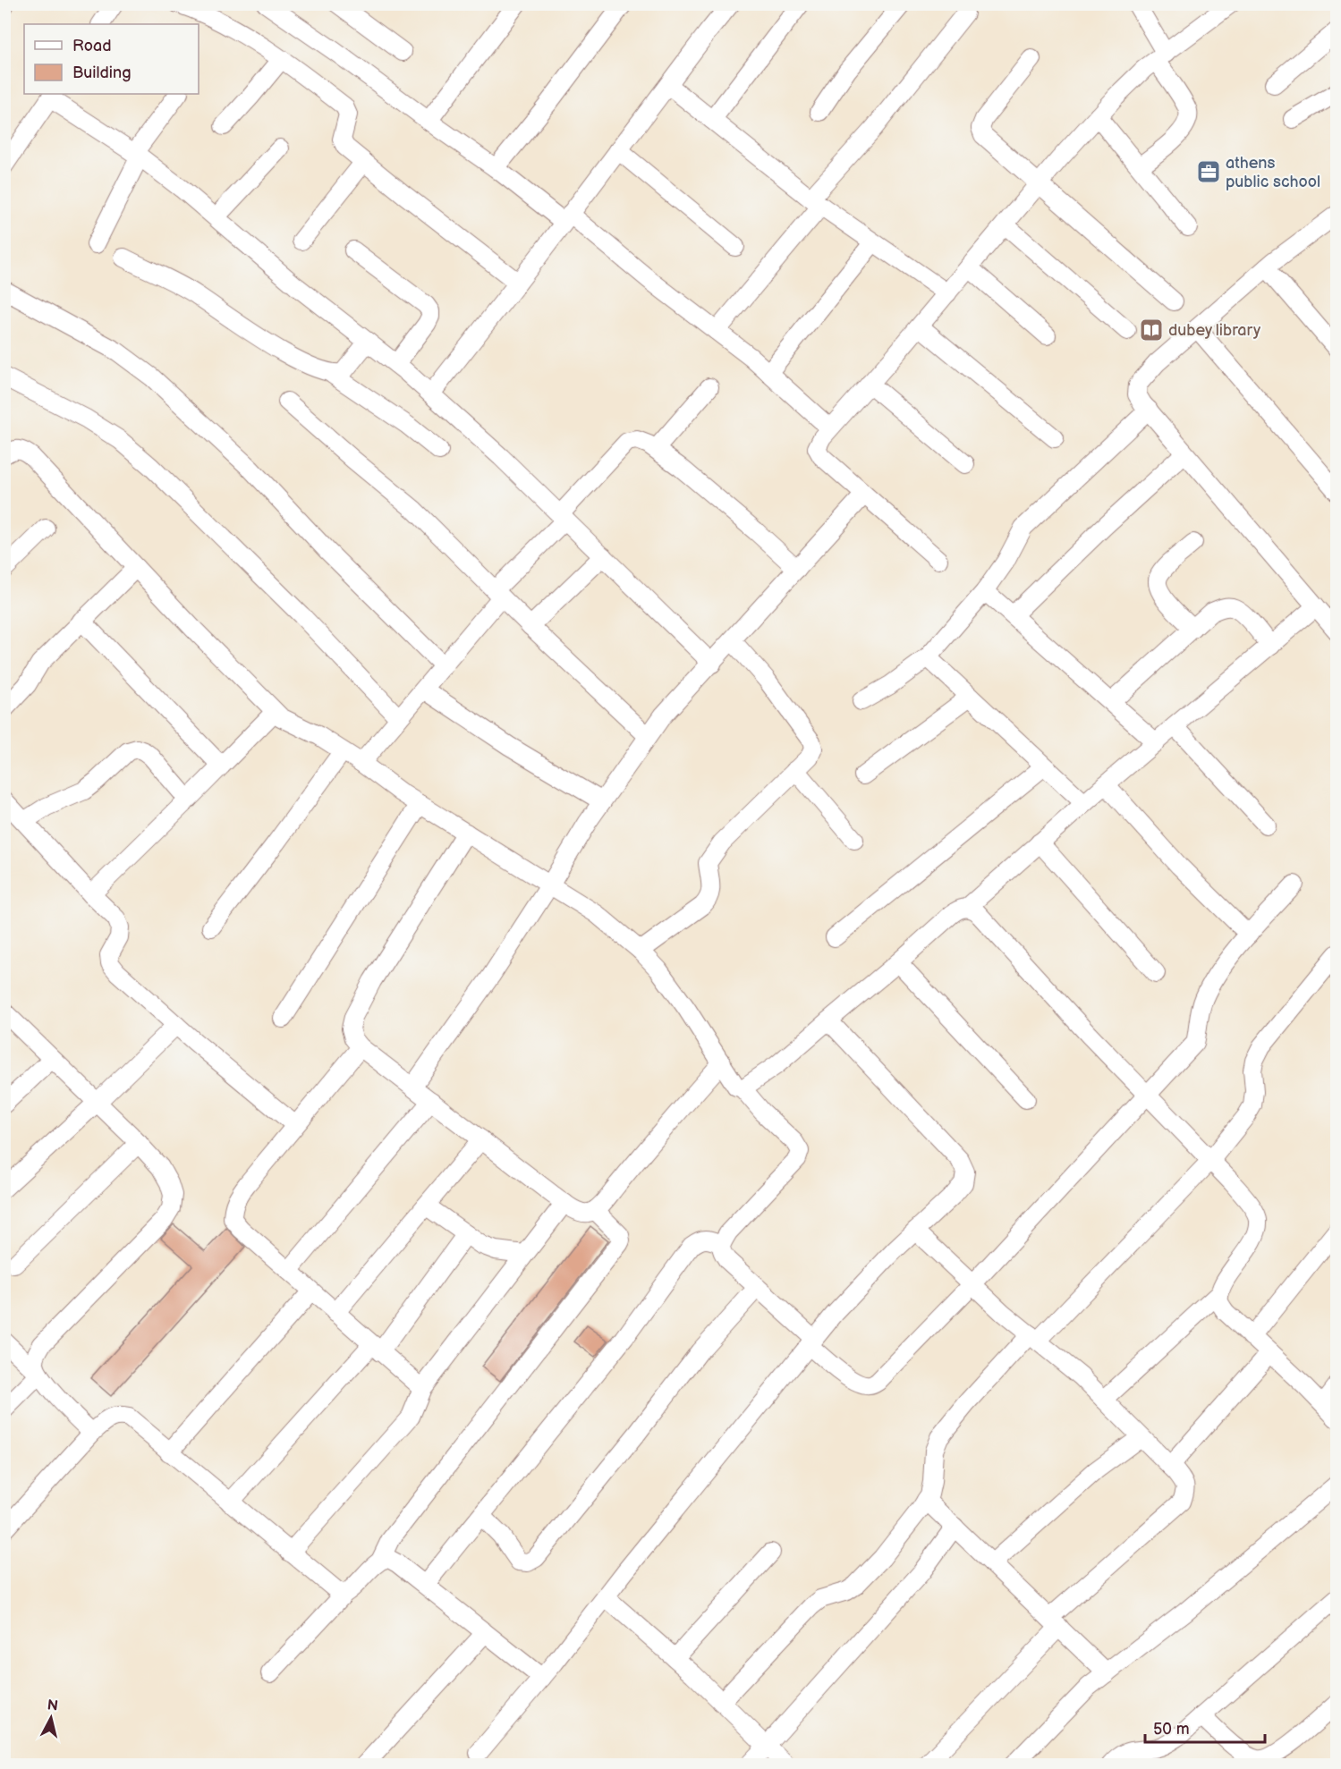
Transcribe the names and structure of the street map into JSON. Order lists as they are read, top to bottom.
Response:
{
  "places": {
    "office": ["athens public school"],
    "library": ["dubey library"]
  },
  "legend": ["Road", "Building"],
  "scale_bar": "50 m",
  "north": "top"
}
